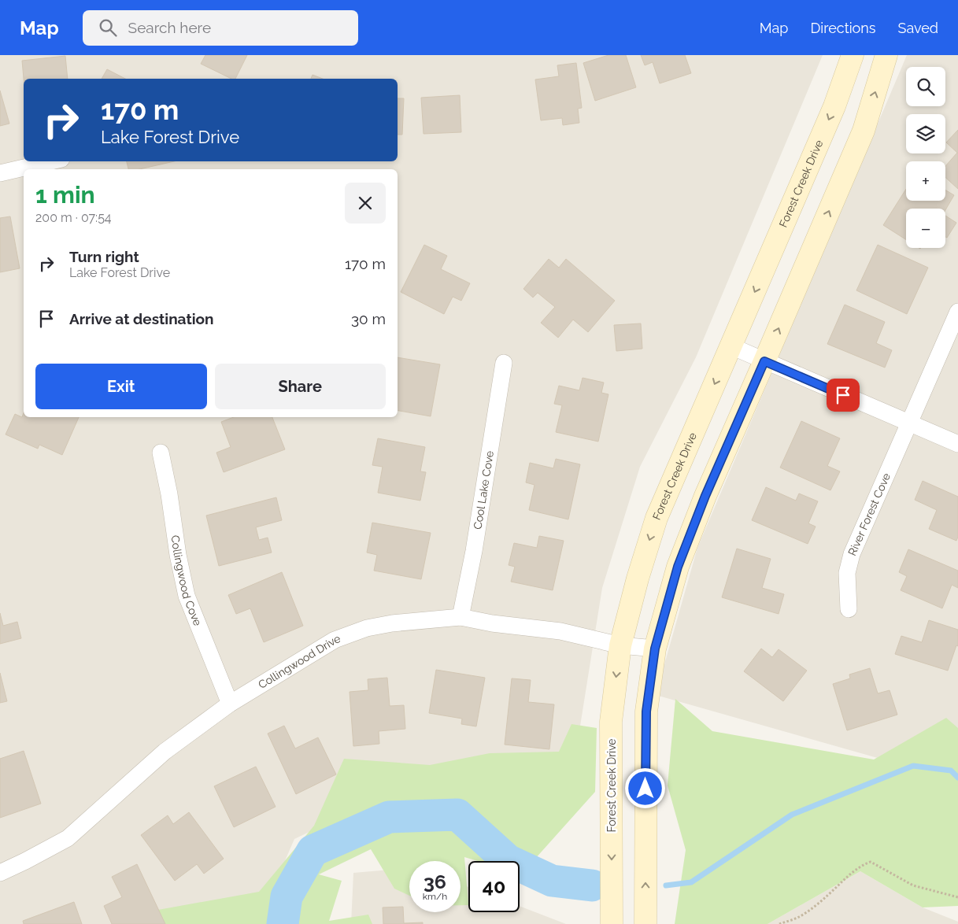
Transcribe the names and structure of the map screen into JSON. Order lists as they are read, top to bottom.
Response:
{
  "streets": {
    "street": [
      "Forest Creek Drive",
      "Cool Lake Cove",
      "River Forest Cove",
      "Collingwood Cove",
      "Collingwood Drive"
    ]
  },
  "crossings": [
    ["Forest Creek Drive", "Collingwood Drive"],
    ["Cool Lake Cove", "Collingwood Drive"],
    ["Collingwood Cove", "Collingwood Drive"]
  ],
  "page": {
    "header": "Map",
    "search": "Search here",
    "nav": ["Map", "Directions", "Saved"],
    "map_buttons": ["+", "−"],
    "turn": ["170 m", "Lake Forest Drive"],
    "heading": ["1 min", "200 m · 07:54"],
    "list": [
      {
        "name": "Turn right",
        "note": "Lake Forest Drive",
        "value": "170 m"
      },
      {
        "name": "Arrive at destination",
        "value": "30 m"
      }
    ],
    "buttons": ["Exit", "Share"],
    "speed": "36 km/h",
    "limit": "40"
  }
}
